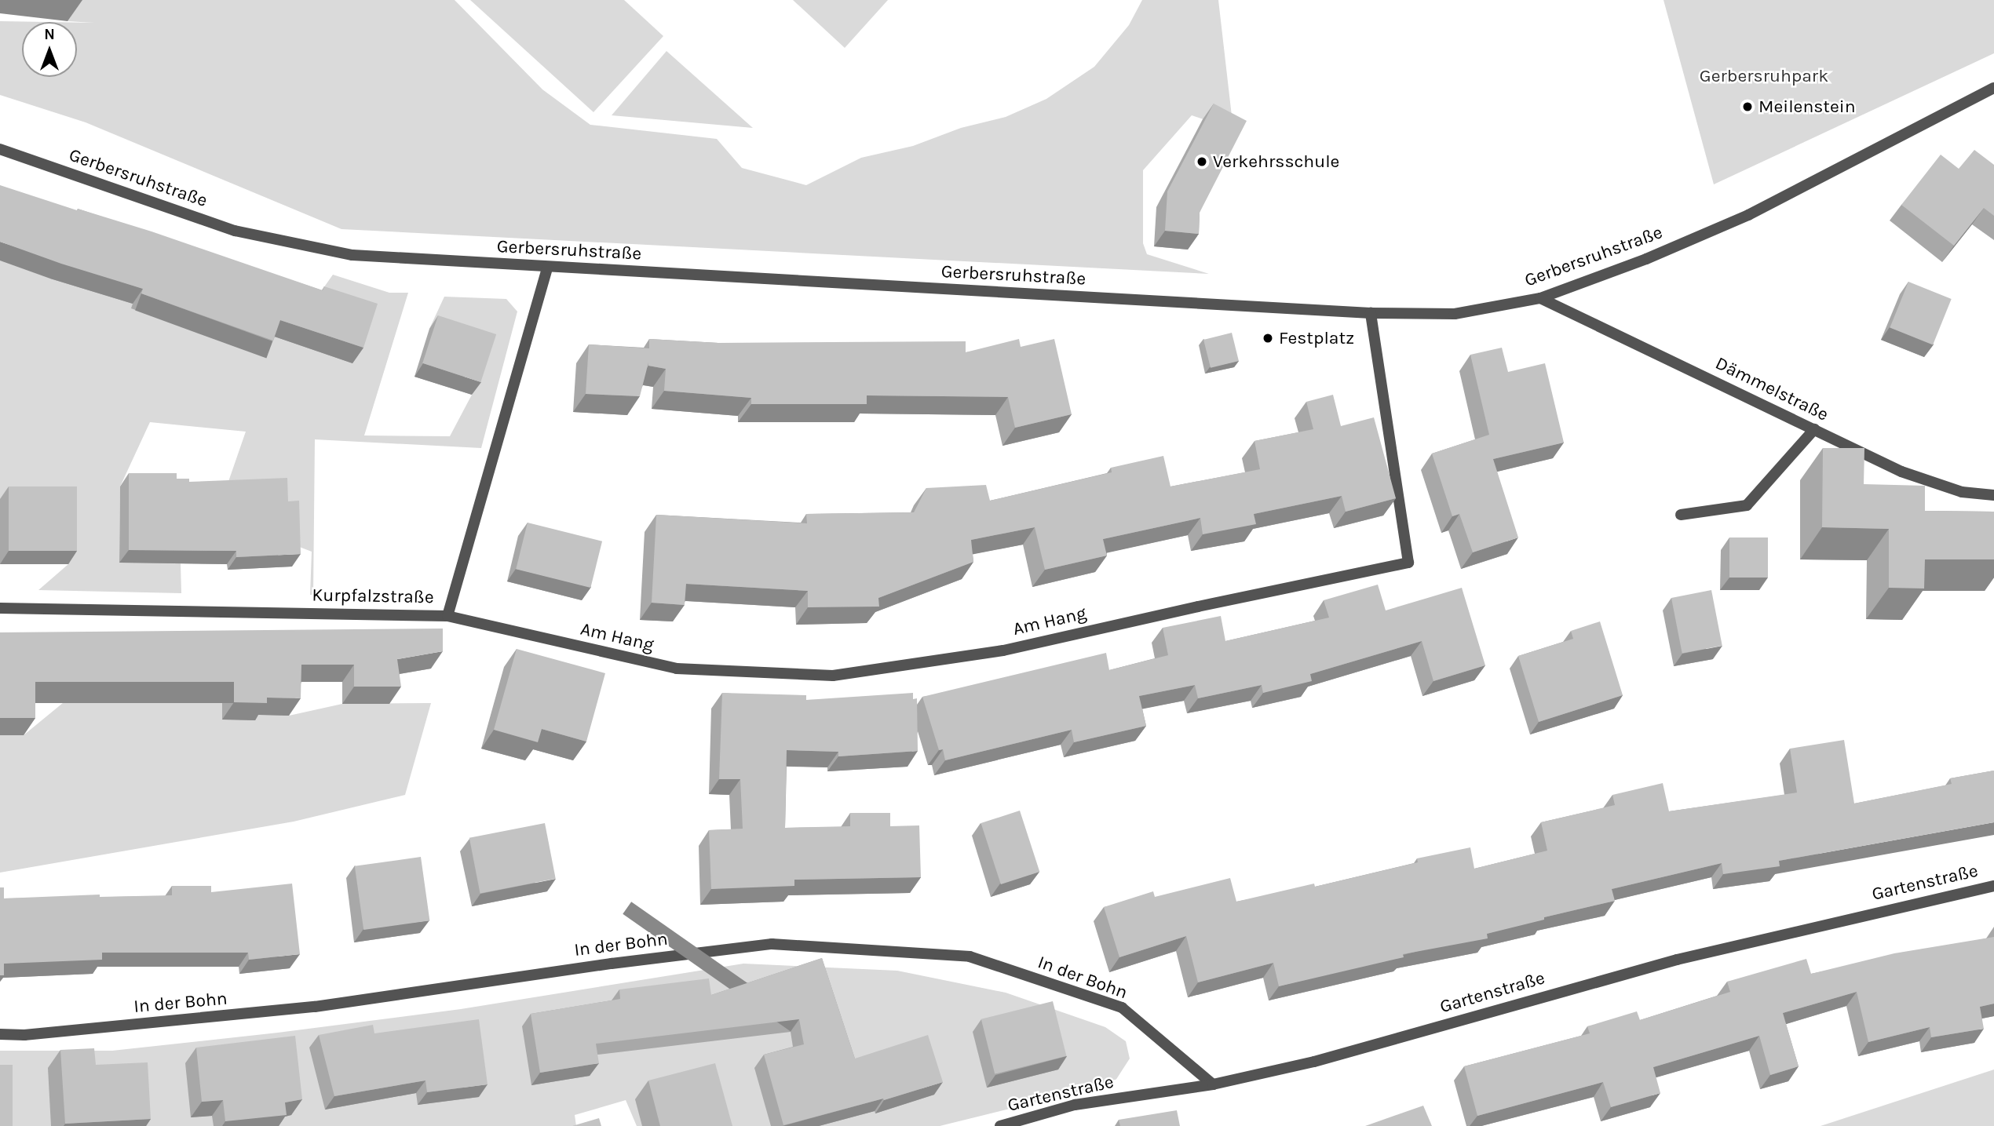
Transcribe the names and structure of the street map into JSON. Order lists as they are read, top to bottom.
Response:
{
  "streets": {
    "street": [
      "Gerbersruhstraße",
      "Dämmelstraße",
      "Kurpfalzstraße",
      "Am Hang",
      "Gartenstraße",
      "In der Bohn"
    ]
  },
  "crossings": [
    ["Gerbersruhstraße", "Dämmelstraße"],
    ["Gerbersruhstraße", "Kurpfalzstraße"],
    ["Gerbersruhstraße", "Am Hang"],
    ["Kurpfalzstraße", "Am Hang"],
    ["Gartenstraße", "In der Bohn"]
  ],
  "parks": ["Gerbersruhpark"],
  "places": ["Meilenstein", "Verkehrsschule", "Festplatz"],
  "north": "top"
}
